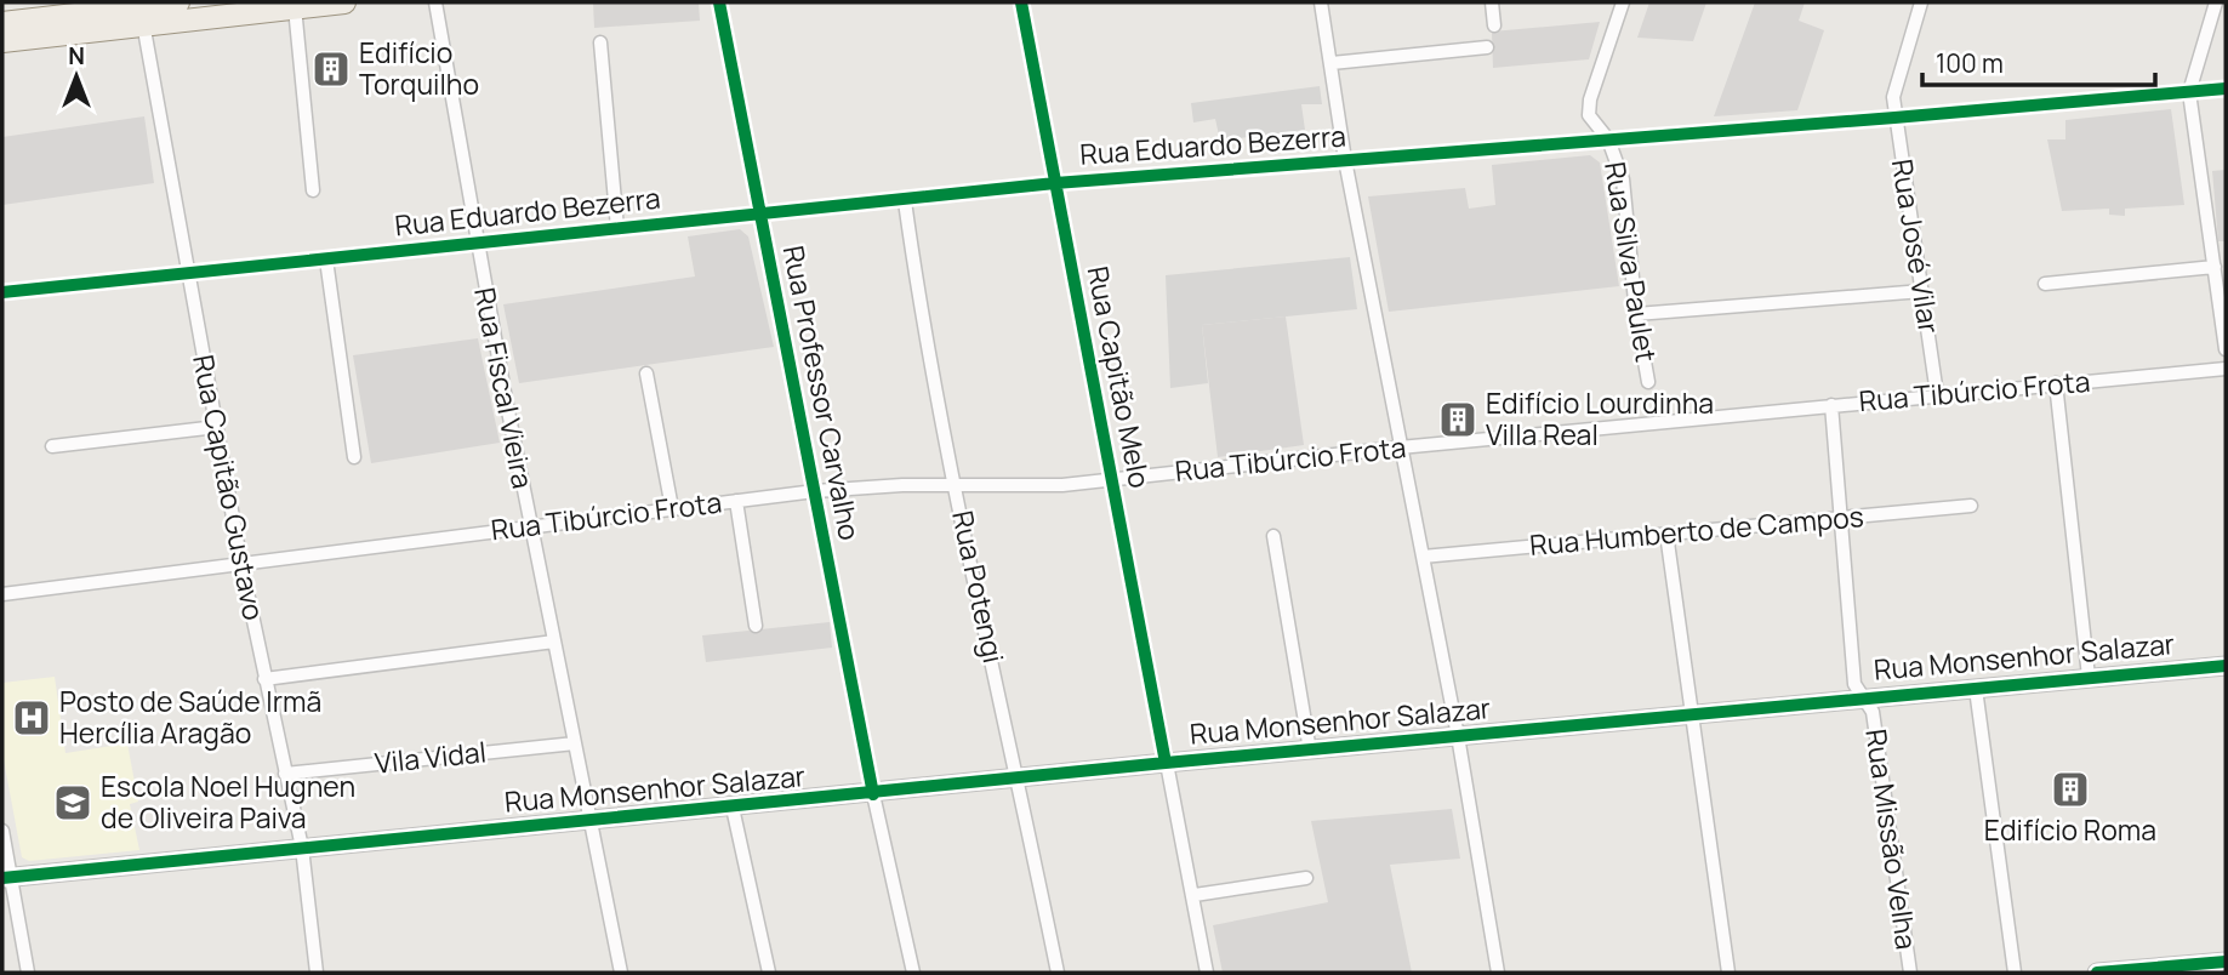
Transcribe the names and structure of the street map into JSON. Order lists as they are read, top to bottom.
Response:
{
  "streets": {
    "street": [
      "Rua Eduardo Bezerra",
      "Rua José Vilar",
      "Rua Silva Paulet",
      "Rua Capitão Melo",
      "Rua Fiscal Vieira",
      "Rua Tibúrcio Frota",
      "Rua Professor Carvalho",
      "Rua Capitão Gustavo",
      "Rua Humberto de Campos",
      "Rua Potengi",
      "Rua Monsenhor Salazar",
      "Vila Vidal",
      "Rua Missão Velha"
    ]
  },
  "crossings": [
    ["Rua Eduardo Bezerra", "Rua José Vilar"],
    ["Rua Eduardo Bezerra", "Rua Silva Paulet"],
    ["Rua Eduardo Bezerra", "Rua Capitão Melo"],
    ["Rua Eduardo Bezerra", "Rua Fiscal Vieira"],
    ["Rua Eduardo Bezerra", "Rua Professor Carvalho"],
    ["Rua Eduardo Bezerra", "Rua Capitão Gustavo"],
    ["Rua Eduardo Bezerra", "Rua Potengi"],
    ["Rua José Vilar", "Rua Tibúrcio Frota"],
    ["Rua Capitão Melo", "Rua Tibúrcio Frota"],
    ["Rua Capitão Melo", "Rua Monsenhor Salazar"],
    ["Rua Fiscal Vieira", "Rua Tibúrcio Frota"],
    ["Rua Fiscal Vieira", "Rua Monsenhor Salazar"],
    ["Rua Fiscal Vieira", "Vila Vidal"],
    ["Rua Tibúrcio Frota", "Rua Professor Carvalho"],
    ["Rua Tibúrcio Frota", "Rua Capitão Gustavo"],
    ["Rua Tibúrcio Frota", "Rua Potengi"],
    ["Rua Tibúrcio Frota", "Rua Missão Velha"],
    ["Rua Professor Carvalho", "Rua Monsenhor Salazar"],
    ["Rua Capitão Gustavo", "Rua Monsenhor Salazar"],
    ["Rua Capitão Gustavo", "Vila Vidal"],
    ["Rua Humberto de Campos", "Rua Missão Velha"],
    ["Rua Potengi", "Rua Monsenhor Salazar"],
    ["Rua Monsenhor Salazar", "Rua Missão Velha"]
  ],
  "places": {
    "building": ["Edifício Torquilho", "Edifício Lourdinha Villa Real", "Edifício Roma"],
    "hospital": ["Posto de Saúde Irmã Hercília Aragão"],
    "school or university": ["Escola Noel Hugnen de Oliveira Paiva"]
  },
  "scale_bar": "100 m",
  "north": "top"
}
